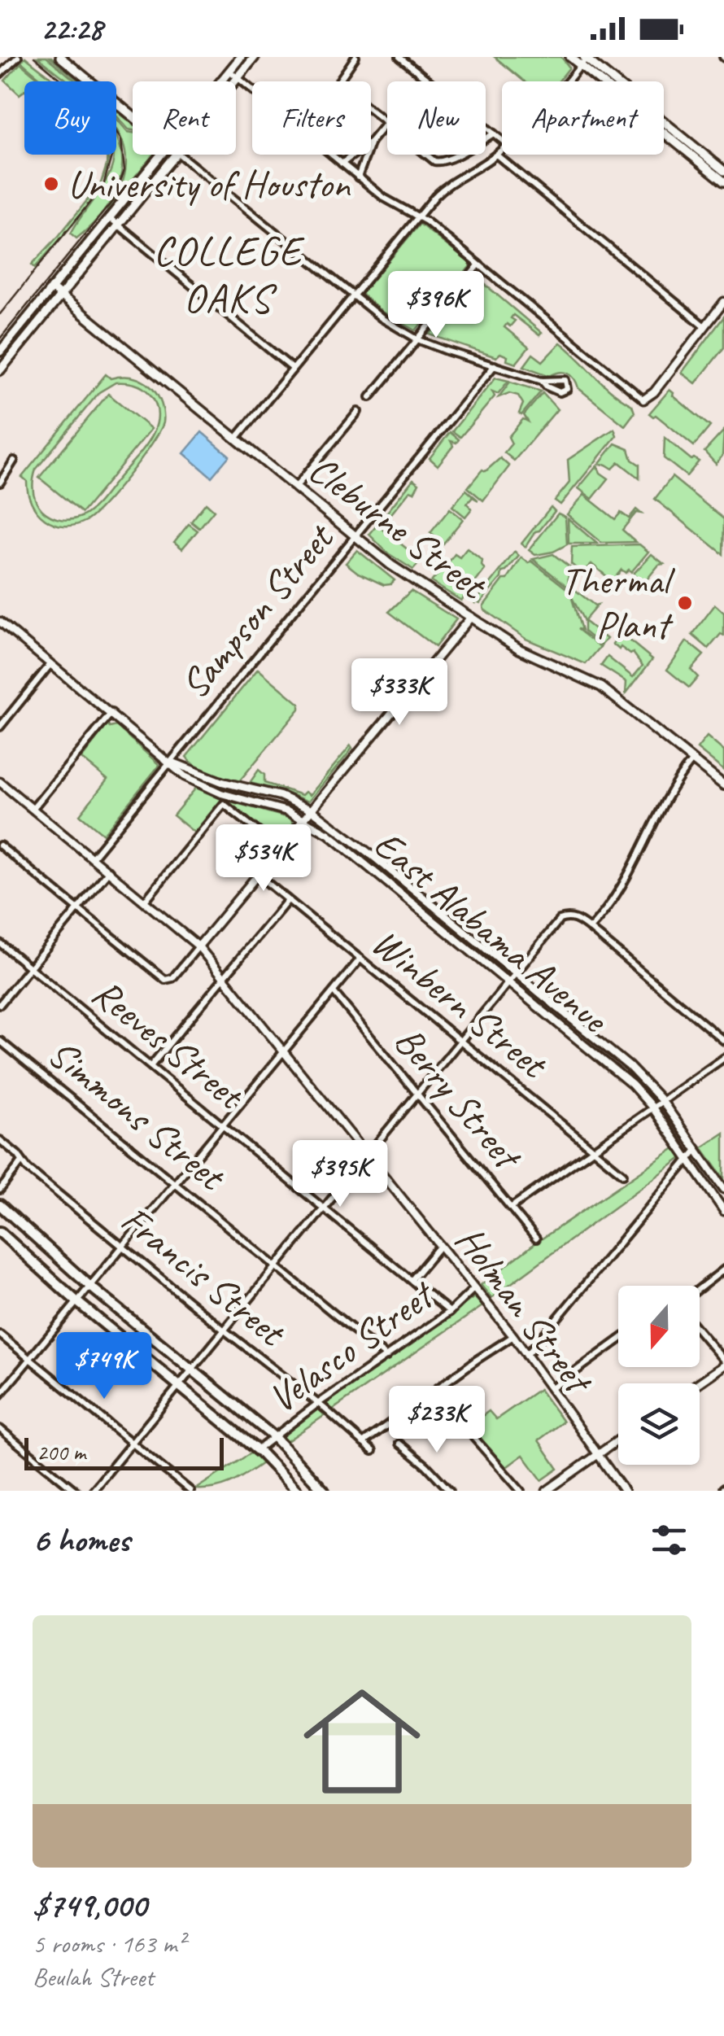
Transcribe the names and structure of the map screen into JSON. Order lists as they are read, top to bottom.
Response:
{
  "streets": {
    "main road": ["Cleburne Street"],
    "street": [
      "Sampson Street",
      "East Alabama Avenue",
      "Winbern Street",
      "Reeves Street",
      "Berry Street",
      "Simmons Street",
      "Francis Street",
      "Holman Street",
      "Velasco Street"
    ]
  },
  "crossings": [
    ["Cleburne Street", "Sampson Street"],
    ["Sampson Street", "East Alabama Avenue"],
    ["Sampson Street", "Holman Street"],
    ["Reeves Street", "Velasco Street"],
    ["Simmons Street", "Velasco Street"],
    ["Francis Street", "Velasco Street"],
    ["Holman Street", "Velasco Street"]
  ],
  "districts": ["COLLEGE OAKS"],
  "places": ["University of Houston", "Thermal Plant"],
  "scale_bar": "200 m",
  "north": "bottom",
  "page": {
    "status": "22:28",
    "chip": [
      "Buy",
      "Rent",
      "Filters",
      "New",
      "Apartment"
    ],
    "price": [
      "$396K",
      "$333K",
      "$534K",
      "$395K",
      "$749K",
      "$233K"
    ],
    "scale": "200 m",
    "heading": "6 homes",
    "list": [
      {
        "name": "$749,000",
        "note": "5 rooms · 163 m² · Beulah Street"
      }
    ]
  }
}
